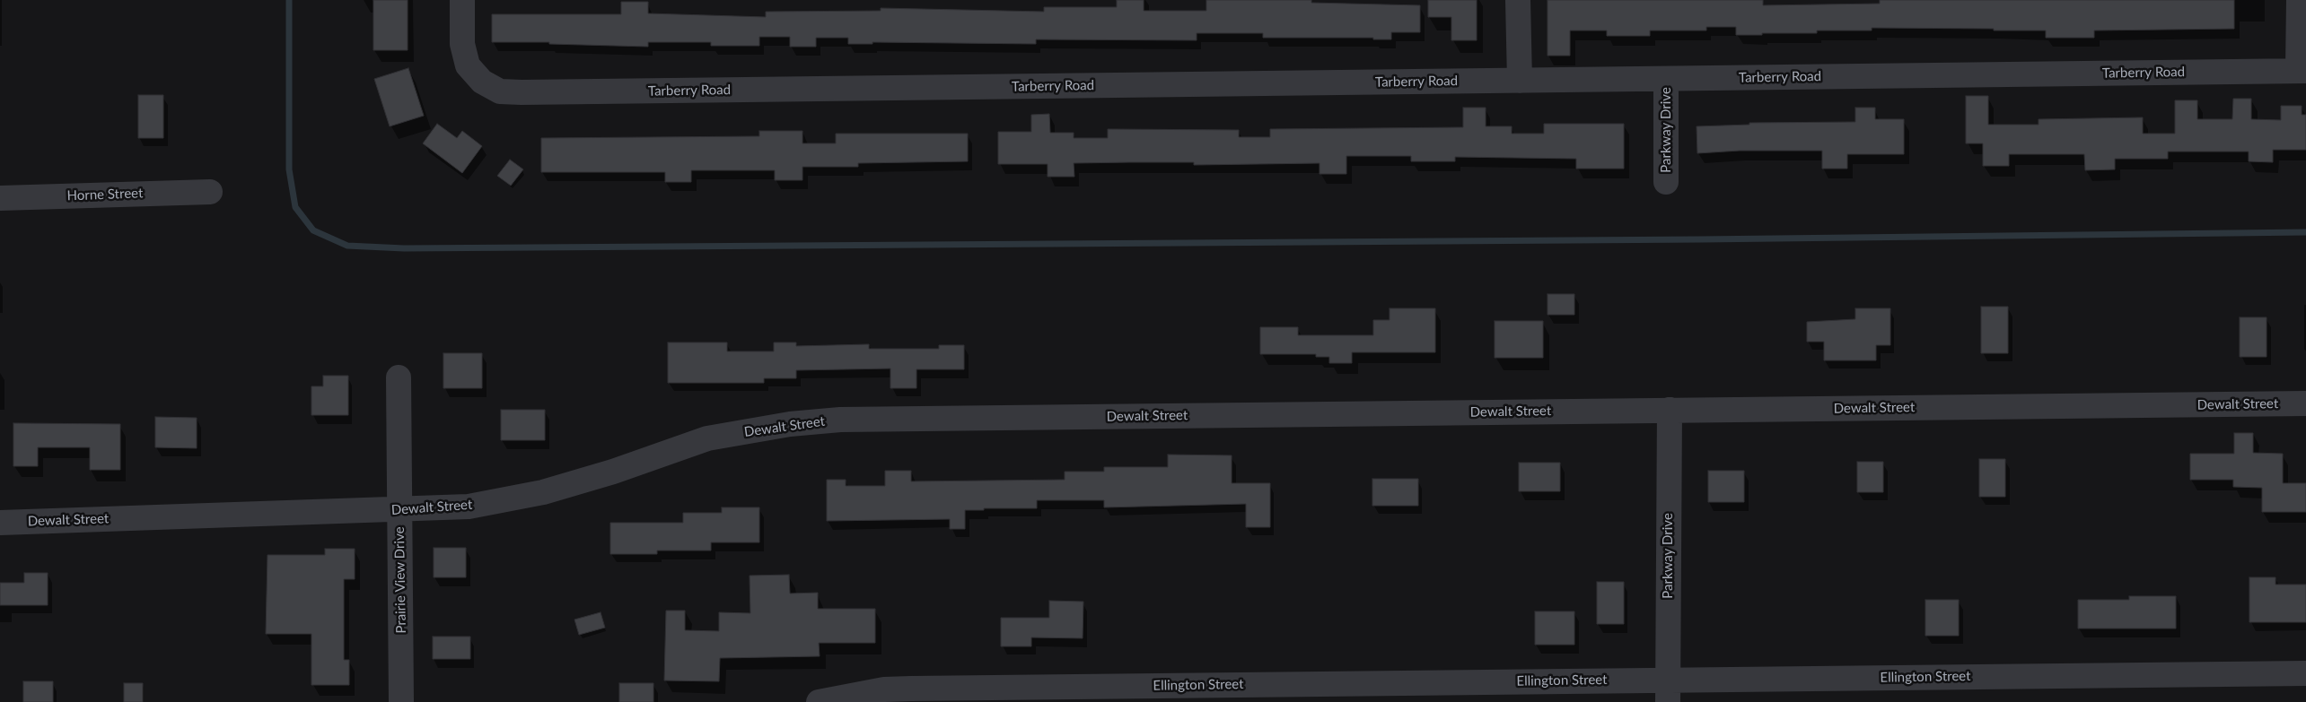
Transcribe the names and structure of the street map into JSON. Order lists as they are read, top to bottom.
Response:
{
  "streets": {
    "street": [
      "Tarberry Road",
      "Parkway Drive",
      "Horne Street",
      "Dewalt Street",
      "Prairie View Drive",
      "Ellington Street"
    ]
  },
  "crossings": [
    ["Tarberry Road", "Parkway Drive"],
    ["Parkway Drive", "Dewalt Street"],
    ["Parkway Drive", "Ellington Street"],
    ["Dewalt Street", "Prairie View Drive"]
  ]
}
